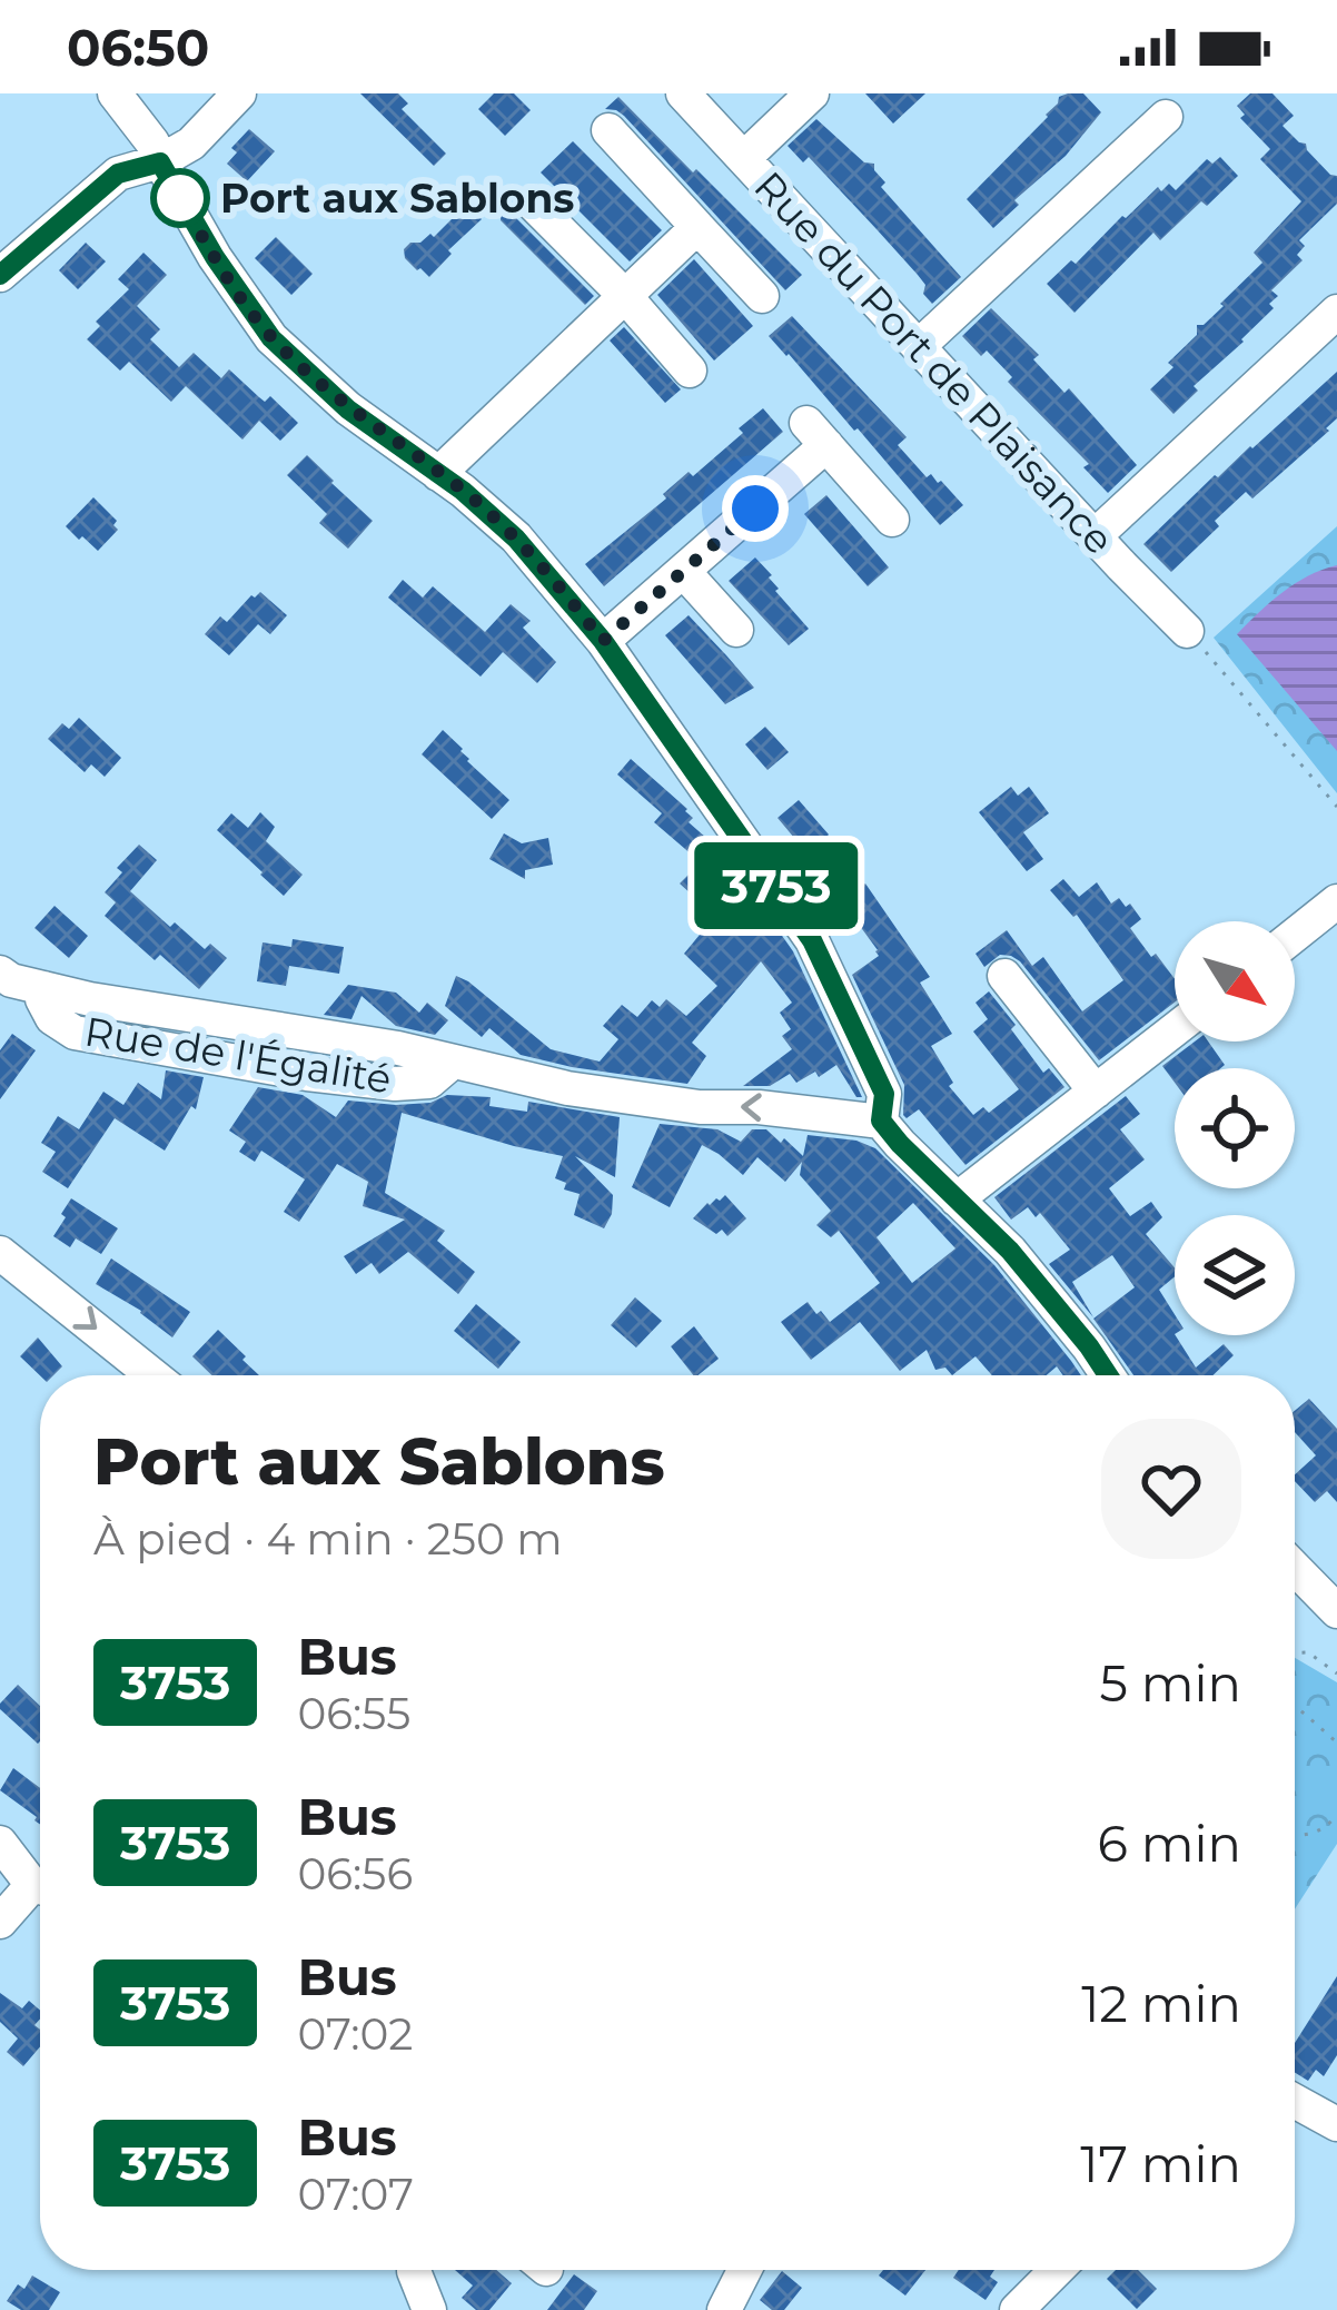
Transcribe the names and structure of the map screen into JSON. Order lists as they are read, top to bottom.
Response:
{
  "streets": {
    "street": ["Rue du Port de Plaisance", "Rue de l'Égalité"]
  },
  "one_way": ["Rue de l'Égalité"],
  "places": ["Port aux Sablons"],
  "lines": ["bus line 3753"],
  "north": "bottom right",
  "page": {
    "status": "06:50",
    "on_map": "3753",
    "heading": ["Port aux Sablons", "À pied · 4 min · 250 m"],
    "list": [
      {
        "mark": "3753",
        "name": "Bus",
        "note": "06:55",
        "value": "5 min"
      },
      {
        "mark": "3753",
        "name": "Bus",
        "note": "06:56",
        "value": "6 min"
      },
      {
        "mark": "3753",
        "name": "Bus",
        "note": "07:02",
        "value": "12 min"
      },
      {
        "mark": "3753",
        "name": "Bus",
        "note": "07:07",
        "value": "17 min"
      }
    ]
  }
}
